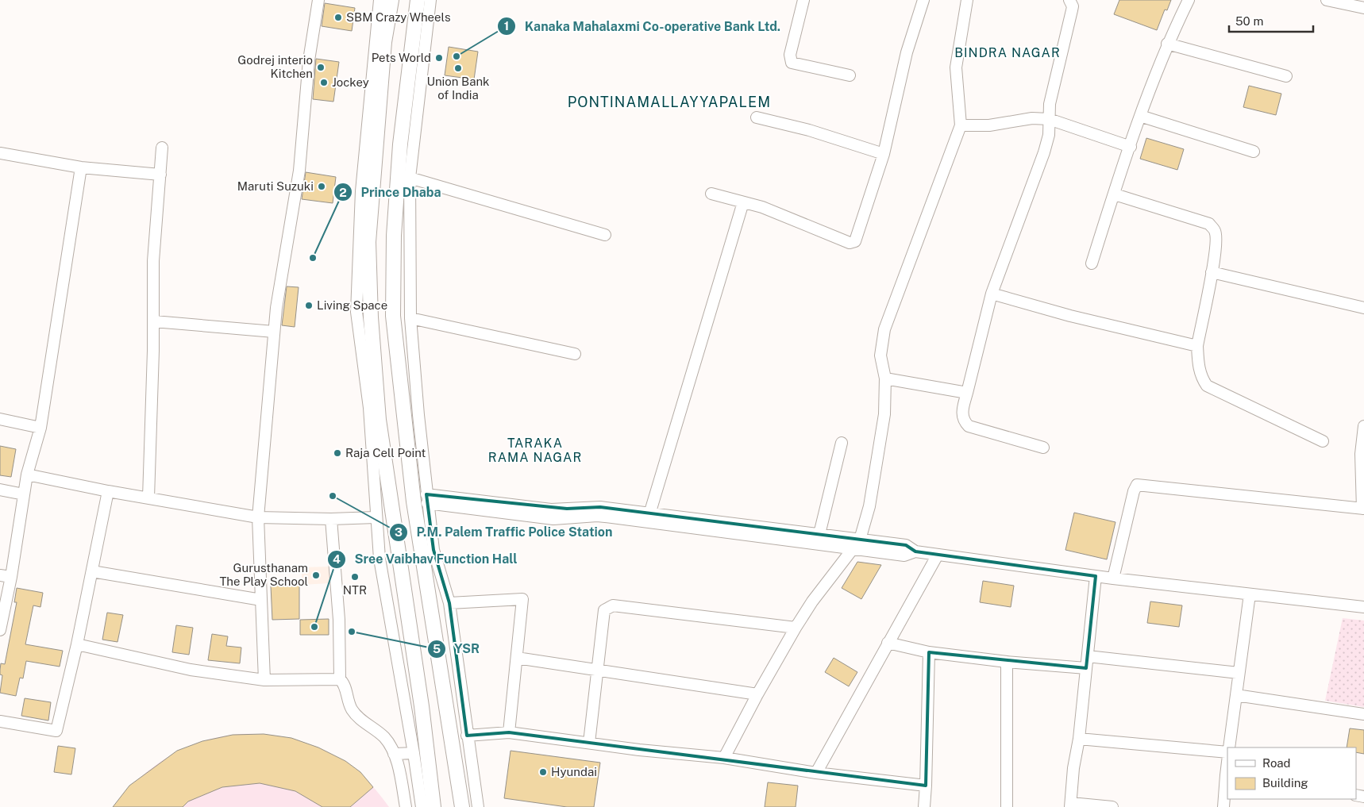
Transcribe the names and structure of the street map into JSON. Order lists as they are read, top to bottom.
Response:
{
  "districts": ["BINDRA NAGAR", "PONTINAMALLAYYAPALEM", "TARAKA RAMA NAGAR"],
  "places": [
    "SBM Crazy Wheels",
    "Kanaka Mahalaxmi Co-operative Bank Ltd.",
    "Pets World",
    "Godrej interio Kitchen",
    "Union Bank of India",
    "Jockey",
    "Maruti Suzuki",
    "Prince Dhaba",
    "Living Space",
    "Raja Cell Point",
    "P.M. Palem Traffic Police Station",
    "Gurusthanam The Play School",
    "NTR",
    "Sree Vaibhav Function Hall",
    "YSR",
    "Hyundai"
  ],
  "legend": ["Road", "Building"],
  "scale_bar": "50 m"
}
